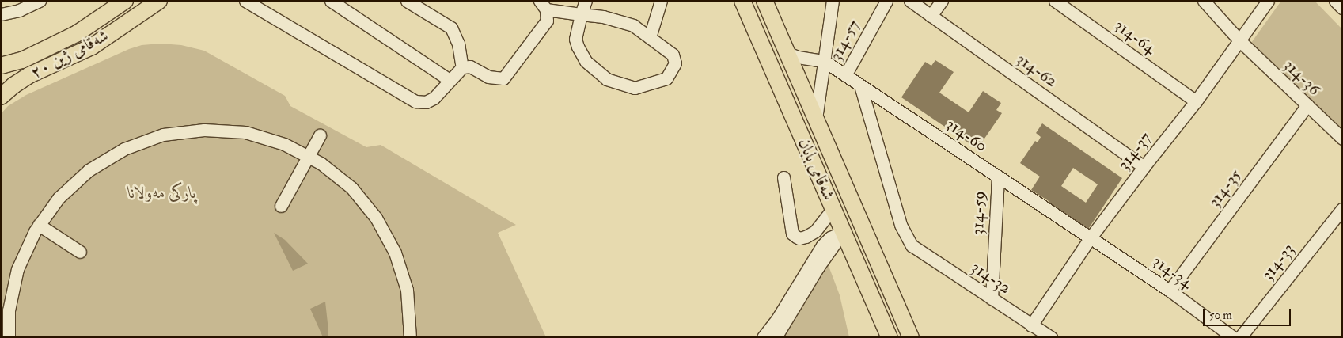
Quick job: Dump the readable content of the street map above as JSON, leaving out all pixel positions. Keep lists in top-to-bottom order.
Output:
{
  "streets": {
    "main road": ["شەقامی ژین ٢٠", "شەقامی بابان"],
    "street": [
      "314-64",
      "314-57",
      "314-62",
      "314-36",
      "314-60",
      "314-37",
      "314-35",
      "314-59",
      "314-33",
      "314-34",
      "314-32"
    ]
  },
  "crossings": [
    ["314-64", "314-37"],
    ["314-57", "314-60"],
    ["314-62", "314-37"],
    ["314-36", "314-37"],
    ["314-36", "314-35"],
    ["314-60", "314-37"],
    ["314-60", "314-59"],
    ["314-60", "314-34"],
    ["314-60", "314-32"],
    ["314-37", "314-34"],
    ["314-37", "314-32"],
    ["314-35", "314-34"],
    ["314-59", "314-32"]
  ],
  "parks": ["پارکی مەولانا"],
  "scale_bar": "50 m"
}
